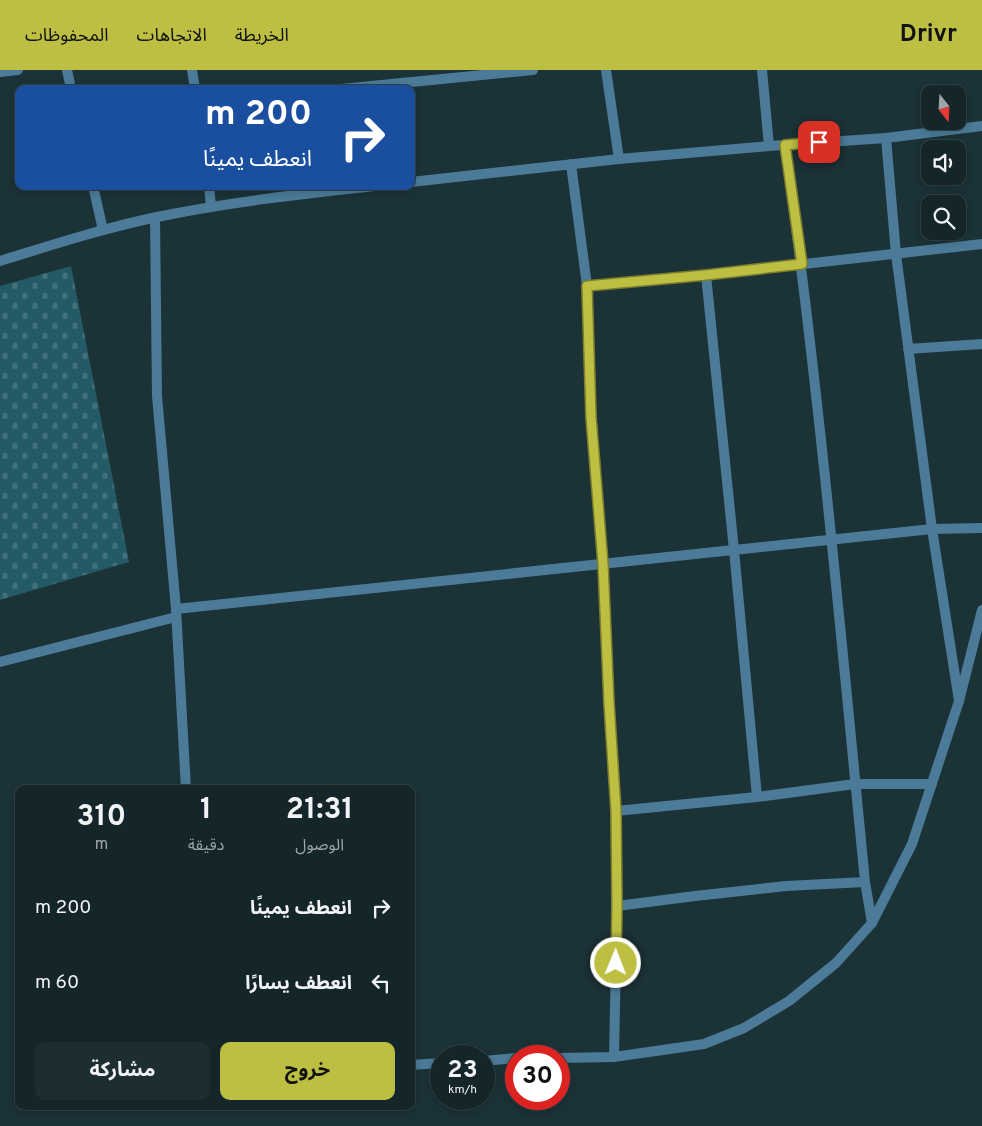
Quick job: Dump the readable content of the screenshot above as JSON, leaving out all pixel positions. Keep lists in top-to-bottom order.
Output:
{
  "north": "bottom",
  "page": {
    "header": "Drivr",
    "nav": ["الخريطة", "الاتجاهات", "المحفوظات"],
    "turn": ["200 m", "انعطف يمينًا"],
    "eta": [
      "21:31",
      "الوصول",
      "1",
      "دقيقة",
      "310",
      "m"
    ],
    "list": [
      {
        "name": "انعطف يمينًا",
        "value": "200 m"
      },
      {
        "name": "انعطف يسارًا",
        "value": "60 m"
      }
    ],
    "buttons": ["خروج", "مشاركة"],
    "speed": "23 km/h",
    "limit": "30"
  }
}
